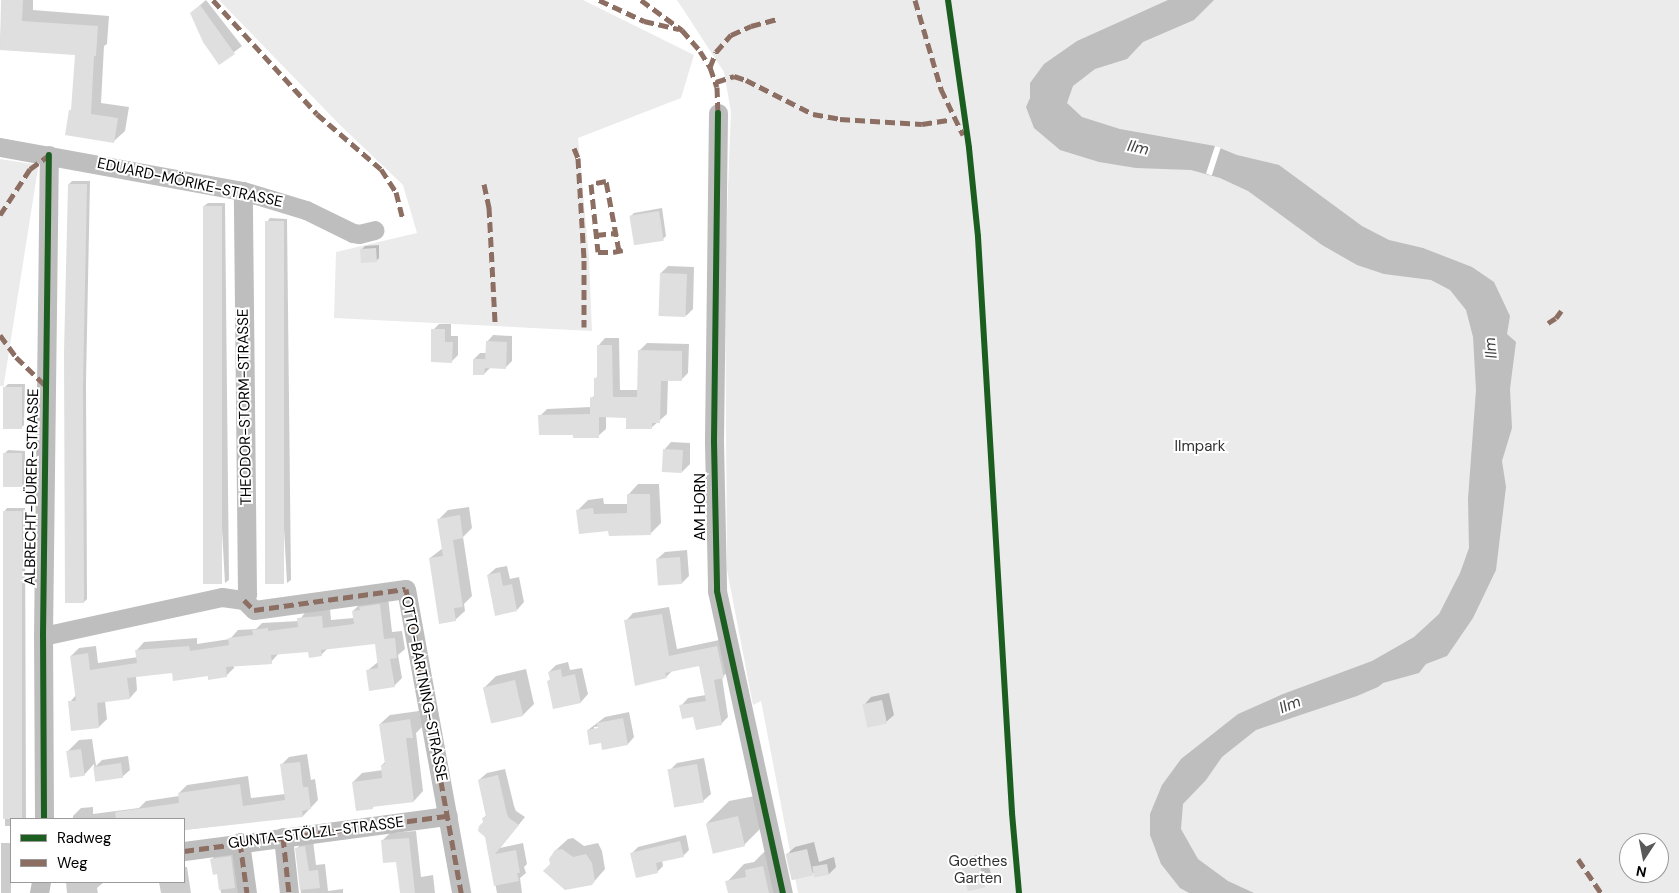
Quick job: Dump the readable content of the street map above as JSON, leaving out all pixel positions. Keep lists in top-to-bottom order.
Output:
{
  "streets": {
    "street": [
      "EDUARD-MÖRIKE-STRASSE",
      "THEODOR-STORM-STRASSE",
      "ALBRECHT-DÜRER-STRASSE",
      "AM HORN",
      "OTTO-BARTNING-STRASSE",
      "GUNTA-STÖLZL-STRASSE"
    ]
  },
  "crossings": [
    ["EDUARD-MÖRIKE-STRASSE", "THEODOR-STORM-STRASSE"],
    ["EDUARD-MÖRIKE-STRASSE", "ALBRECHT-DÜRER-STRASSE"],
    ["THEODOR-STORM-STRASSE", "OTTO-BARTNING-STRASSE"],
    ["OTTO-BARTNING-STRASSE", "GUNTA-STÖLZL-STRASSE"]
  ],
  "water": ["Ilm"],
  "parks": ["Ilmpark", "Goethes Garten"],
  "legend": ["Radweg", "Weg"],
  "north": "bottom"
}
